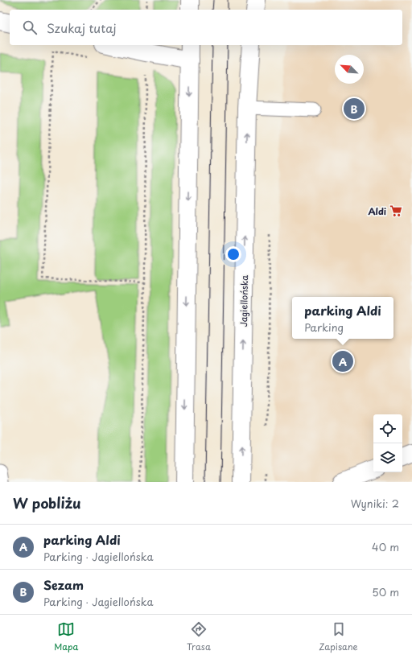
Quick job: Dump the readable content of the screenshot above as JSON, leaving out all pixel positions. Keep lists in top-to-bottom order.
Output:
{
  "streets": {
    "main road": ["Jagiellońska"]
  },
  "places": {
    "supermarket": ["Aldi"]
  },
  "north": "top left",
  "page": {
    "search": "Szukaj tutaj",
    "pins": ["B", "A"],
    "popup": ["parking Aldi", "Parking"],
    "heading": ["W pobliżu", "Wyniki: 2"],
    "list": [
      {
        "mark": "A",
        "name": "parking Aldi",
        "note": "Parking · Jagiellońska",
        "value": "40 m"
      },
      {
        "mark": "B",
        "name": "Sezam",
        "note": "Parking · Jagiellońska",
        "value": "50 m"
      }
    ],
    "nav": ["Mapa", "Trasa", "Zapisane"]
  }
}
